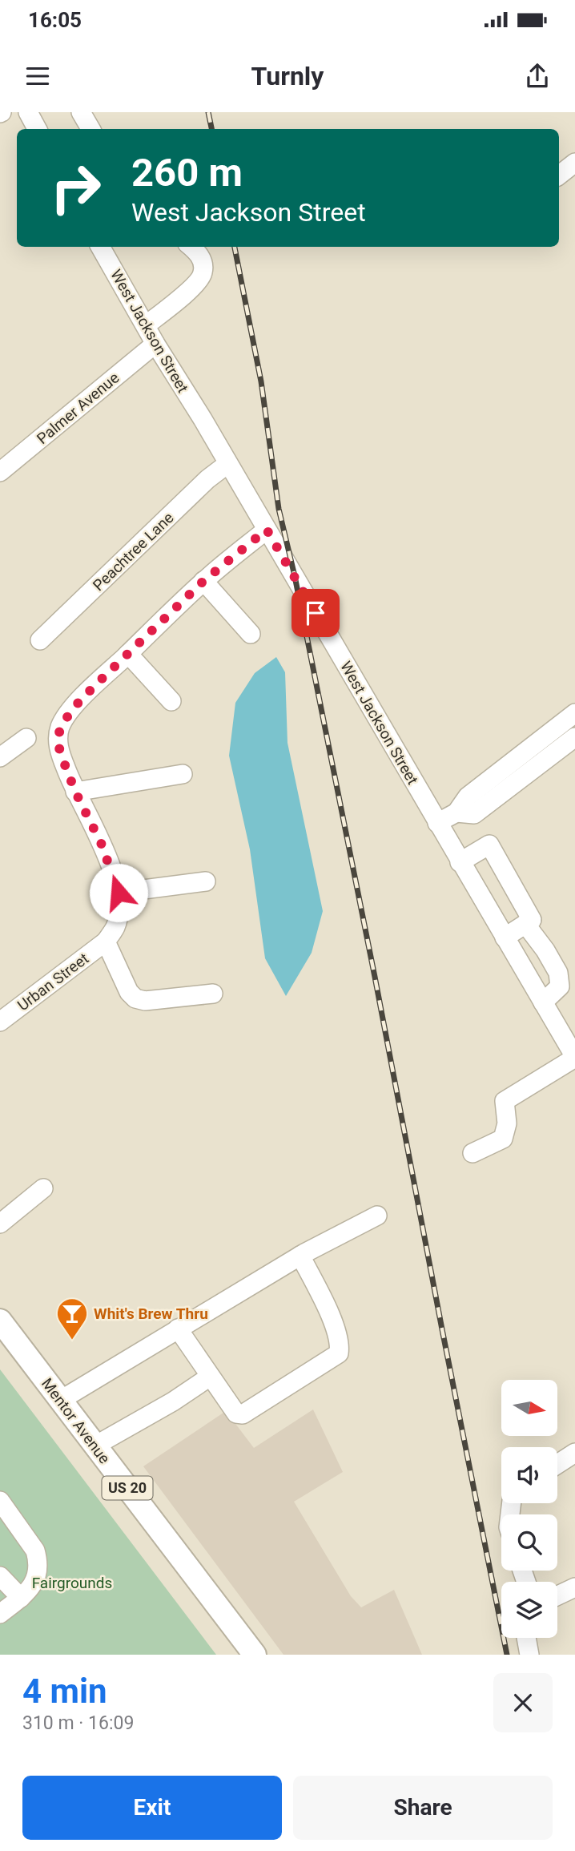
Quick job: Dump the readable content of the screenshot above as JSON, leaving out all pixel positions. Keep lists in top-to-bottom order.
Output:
{
  "streets": {
    "main road": ["Mentor Avenue", "US 20"],
    "street": [
      "West Jackson Street",
      "Palmer Avenue",
      "Peachtree Lane",
      "Urban Street"
    ]
  },
  "crossings": [
    ["West Jackson Street", "Palmer Avenue"],
    ["West Jackson Street", "Peachtree Lane"]
  ],
  "parks": ["Fairgrounds"],
  "places": {
    "bar": ["Whit's Brew Thru"]
  },
  "north": "right",
  "page": {
    "status": "16:05",
    "header": "Turnly",
    "turn": ["260 m", "West Jackson Street"],
    "heading": ["4 min", "310 m · 16:09"],
    "buttons": ["Exit", "Share"]
  }
}
